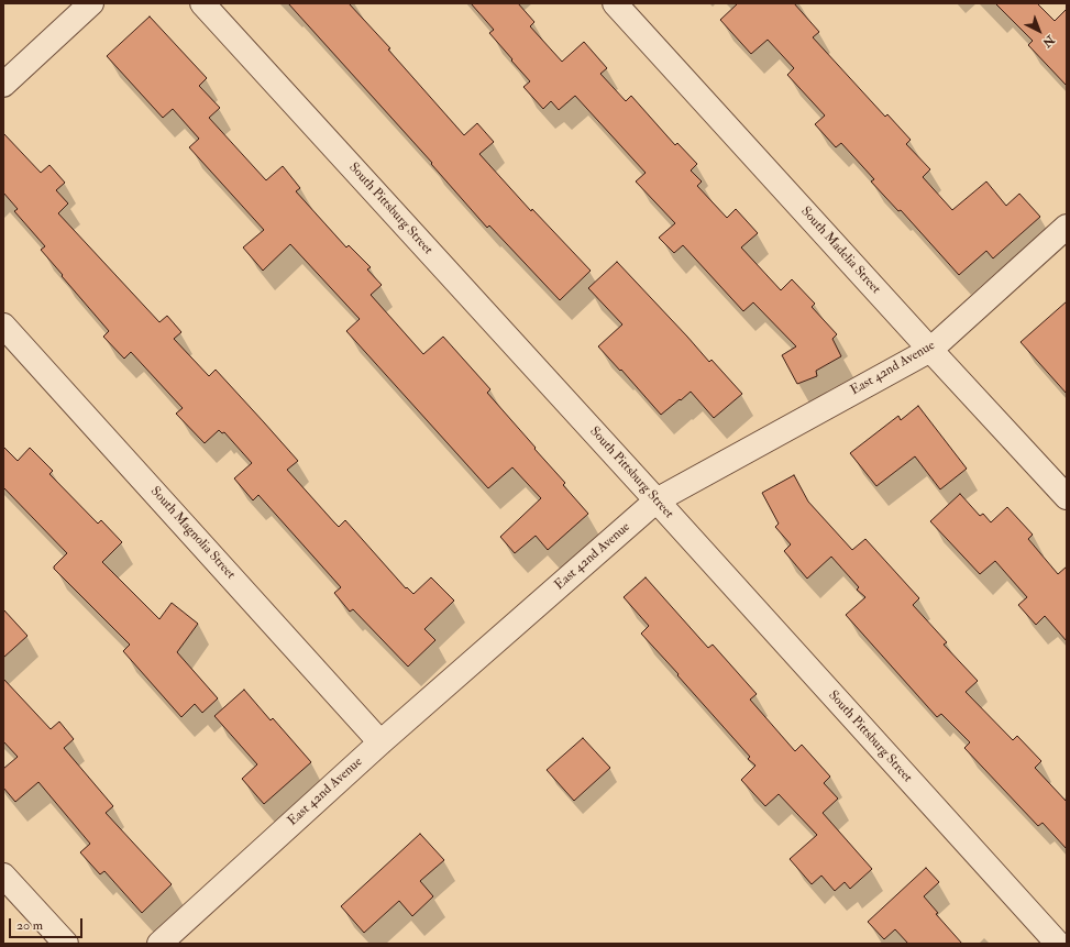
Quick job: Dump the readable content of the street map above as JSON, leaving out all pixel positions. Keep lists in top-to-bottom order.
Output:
{
  "streets": {
    "street": [
      "South Pittsburg Street",
      "South Madelia Street",
      "East 42nd Avenue",
      "South Magnolia Street"
    ]
  },
  "crossings": [
    ["South Pittsburg Street", "East 42nd Avenue"],
    ["South Madelia Street", "East 42nd Avenue"],
    ["East 42nd Avenue", "South Magnolia Street"]
  ],
  "scale_bar": "20 m",
  "north": "bottom right"
}
